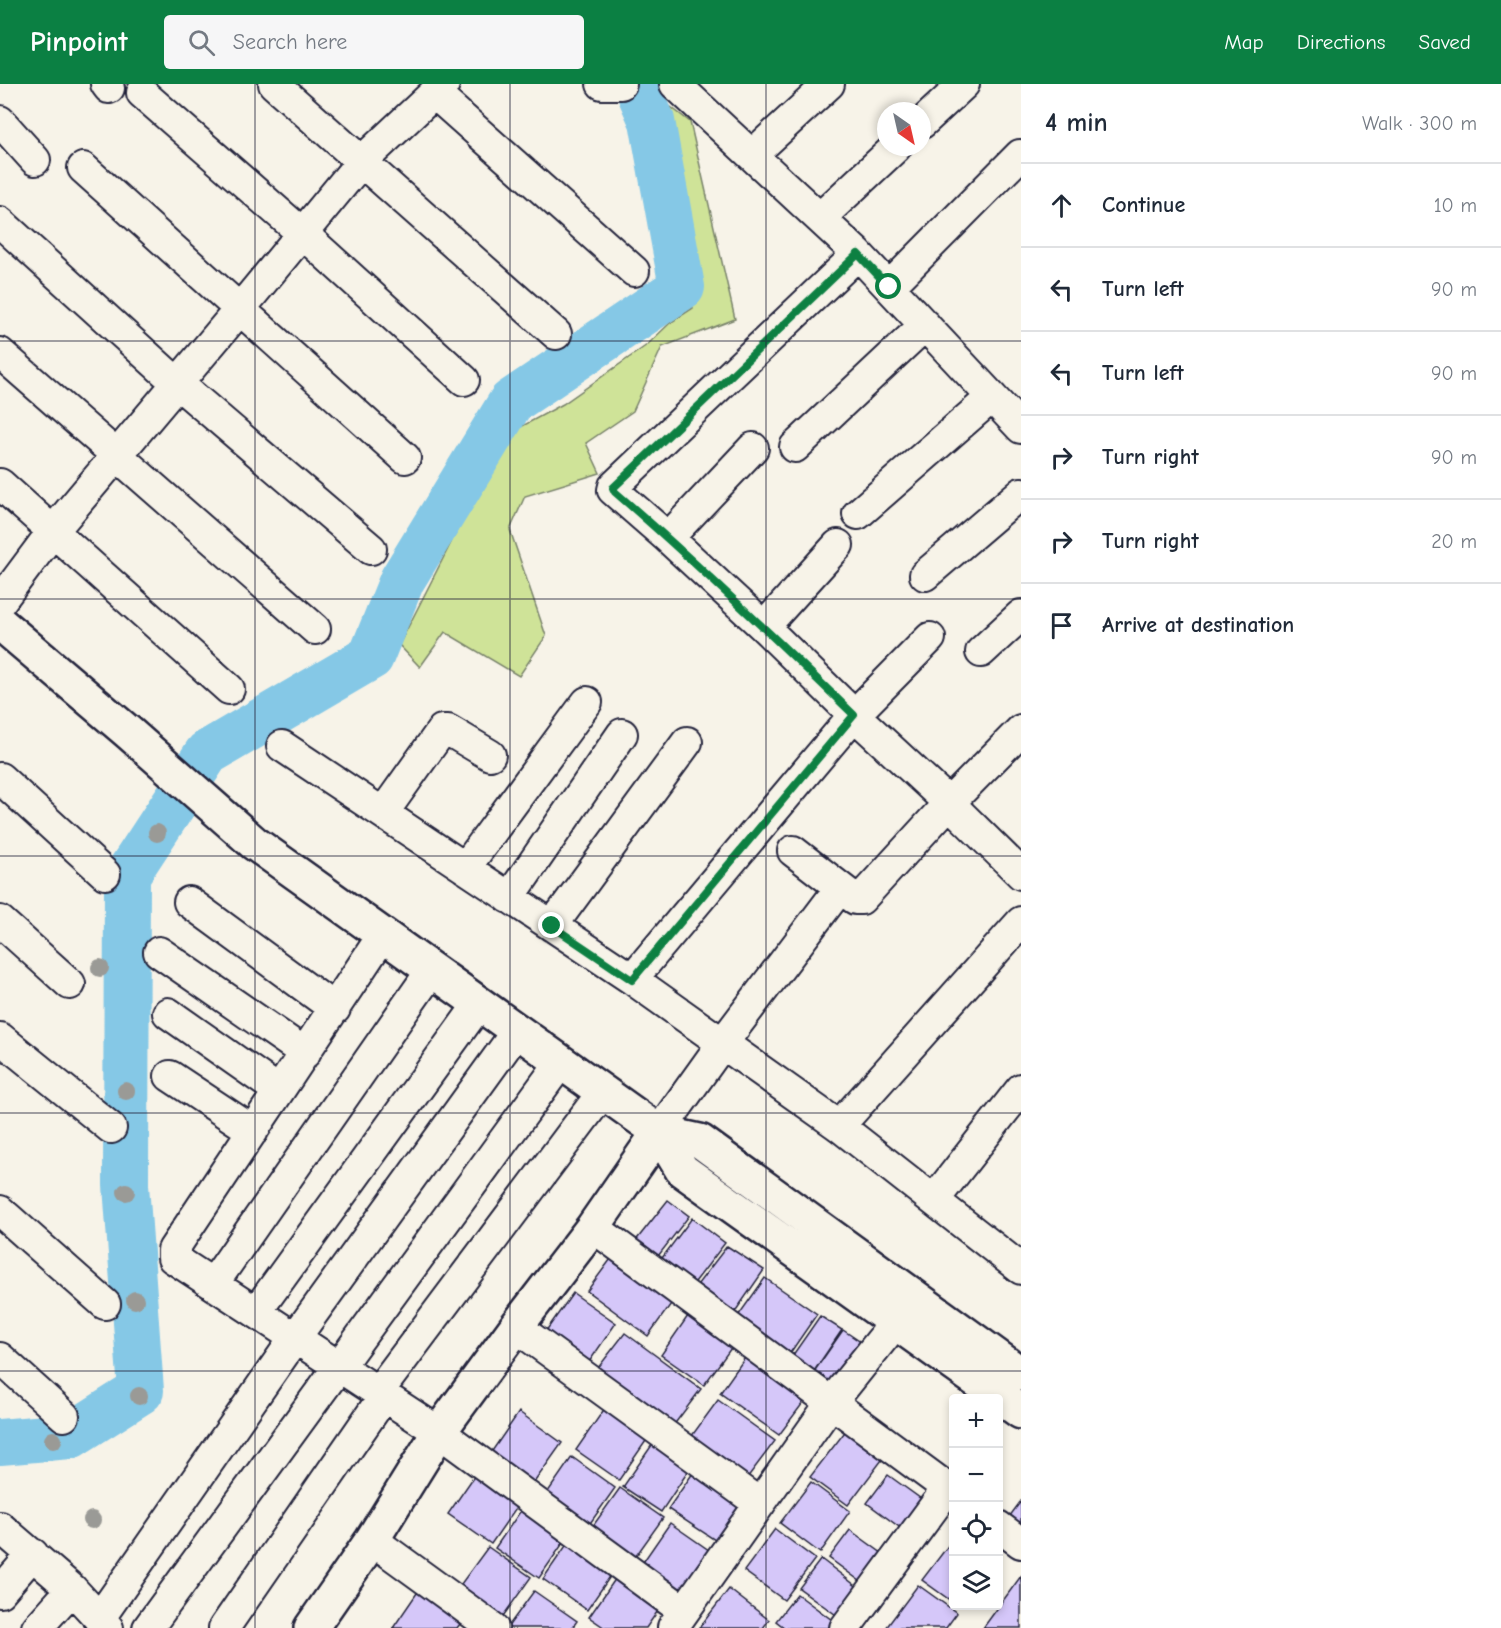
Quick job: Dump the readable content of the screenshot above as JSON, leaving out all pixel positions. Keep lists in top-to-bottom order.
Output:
{
  "north": "bottom right",
  "page": {
    "header": "Pinpoint",
    "search": "Search here",
    "nav": ["Map", "Directions", "Saved"],
    "heading": ["4 min", "Walk · 300 m"],
    "list": [
      ["Continue", "10 m"],
      ["Turn left", "90 m"],
      ["Turn left", "90 m"],
      ["Turn right", "90 m"],
      ["Turn right", "20 m"],
      "Arrive at destination"
    ],
    "map_buttons": ["+", "−"]
  }
}
